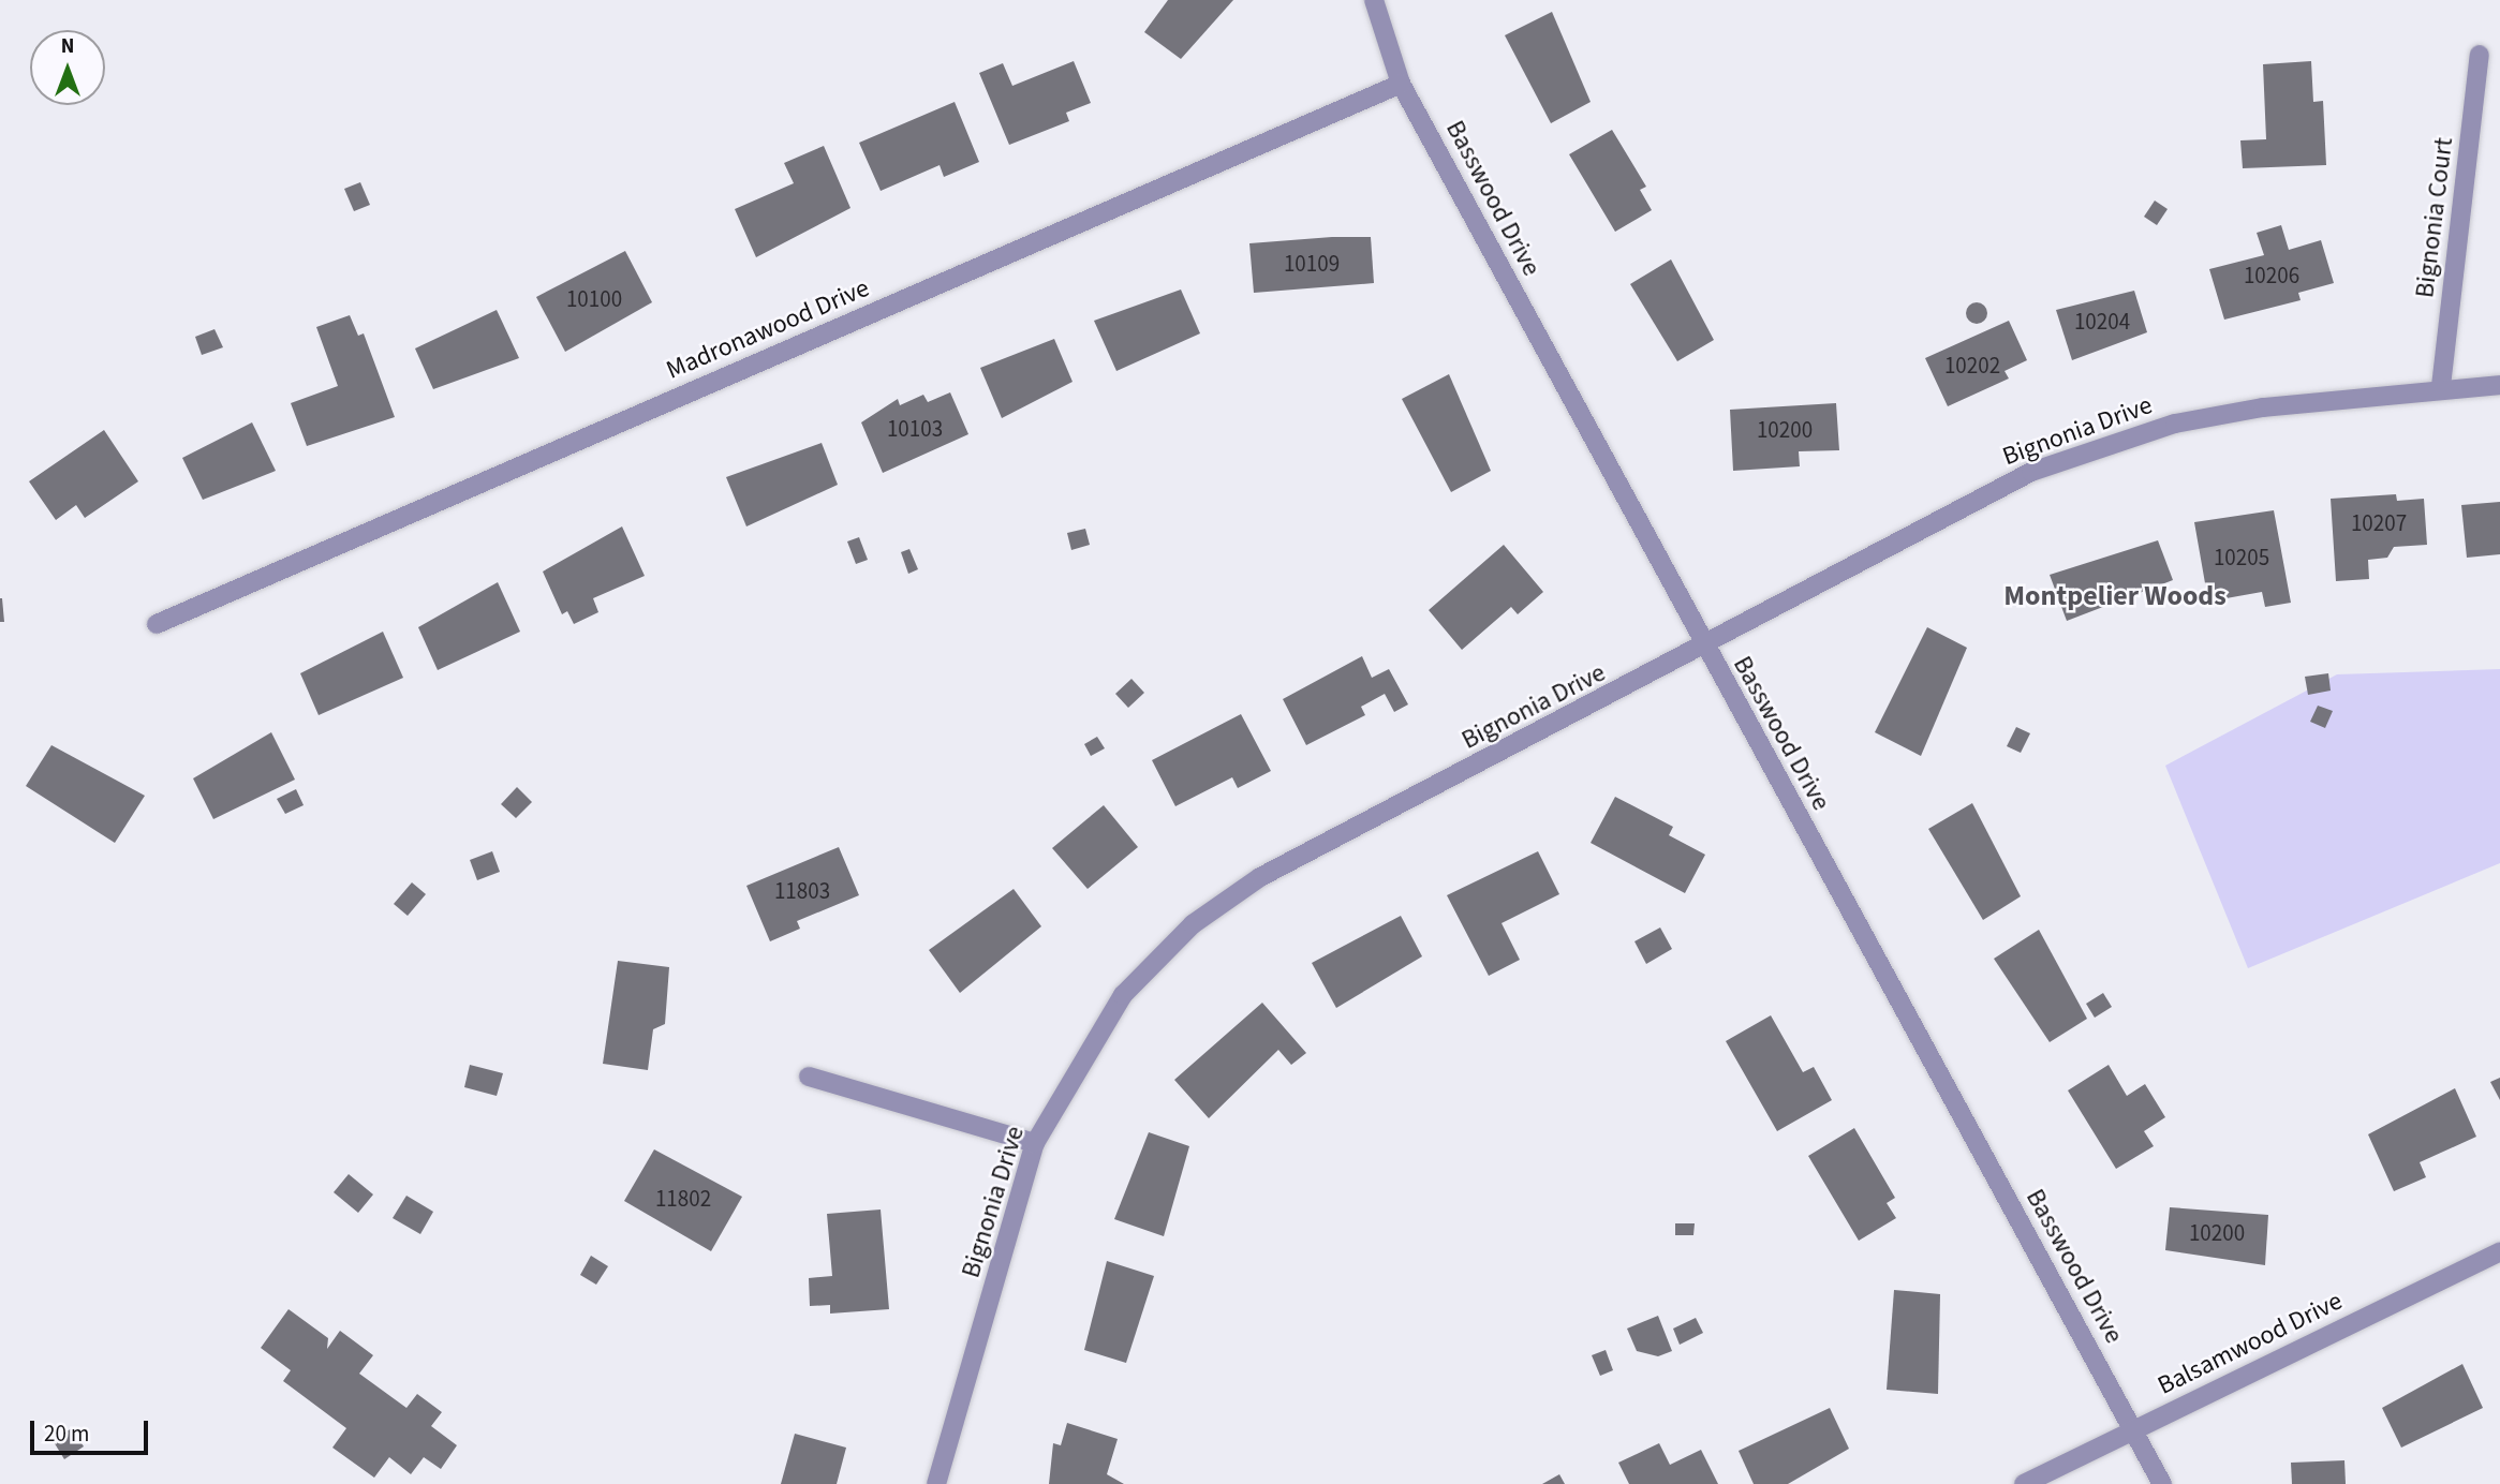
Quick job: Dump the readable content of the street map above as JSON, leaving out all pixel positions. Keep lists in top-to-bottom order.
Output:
{
  "streets": {
    "street": [
      "Basswood Drive",
      "Bignonia Court",
      "Madronawood Drive",
      "Bignonia Drive",
      "Balsamwood Drive"
    ]
  },
  "crossings": [
    ["Basswood Drive", "Madronawood Drive"],
    ["Basswood Drive", "Bignonia Drive"],
    ["Basswood Drive", "Balsamwood Drive"],
    ["Bignonia Court", "Bignonia Drive"]
  ],
  "districts": ["Montpelier Woods"],
  "house_numbers": [
    "10109",
    "10206",
    "10100",
    "10204",
    "10202",
    "10103",
    "10200",
    "10207",
    "10205",
    "11803",
    "11802",
    "10200"
  ],
  "scale_bar": "20 m",
  "north": "top"
}
